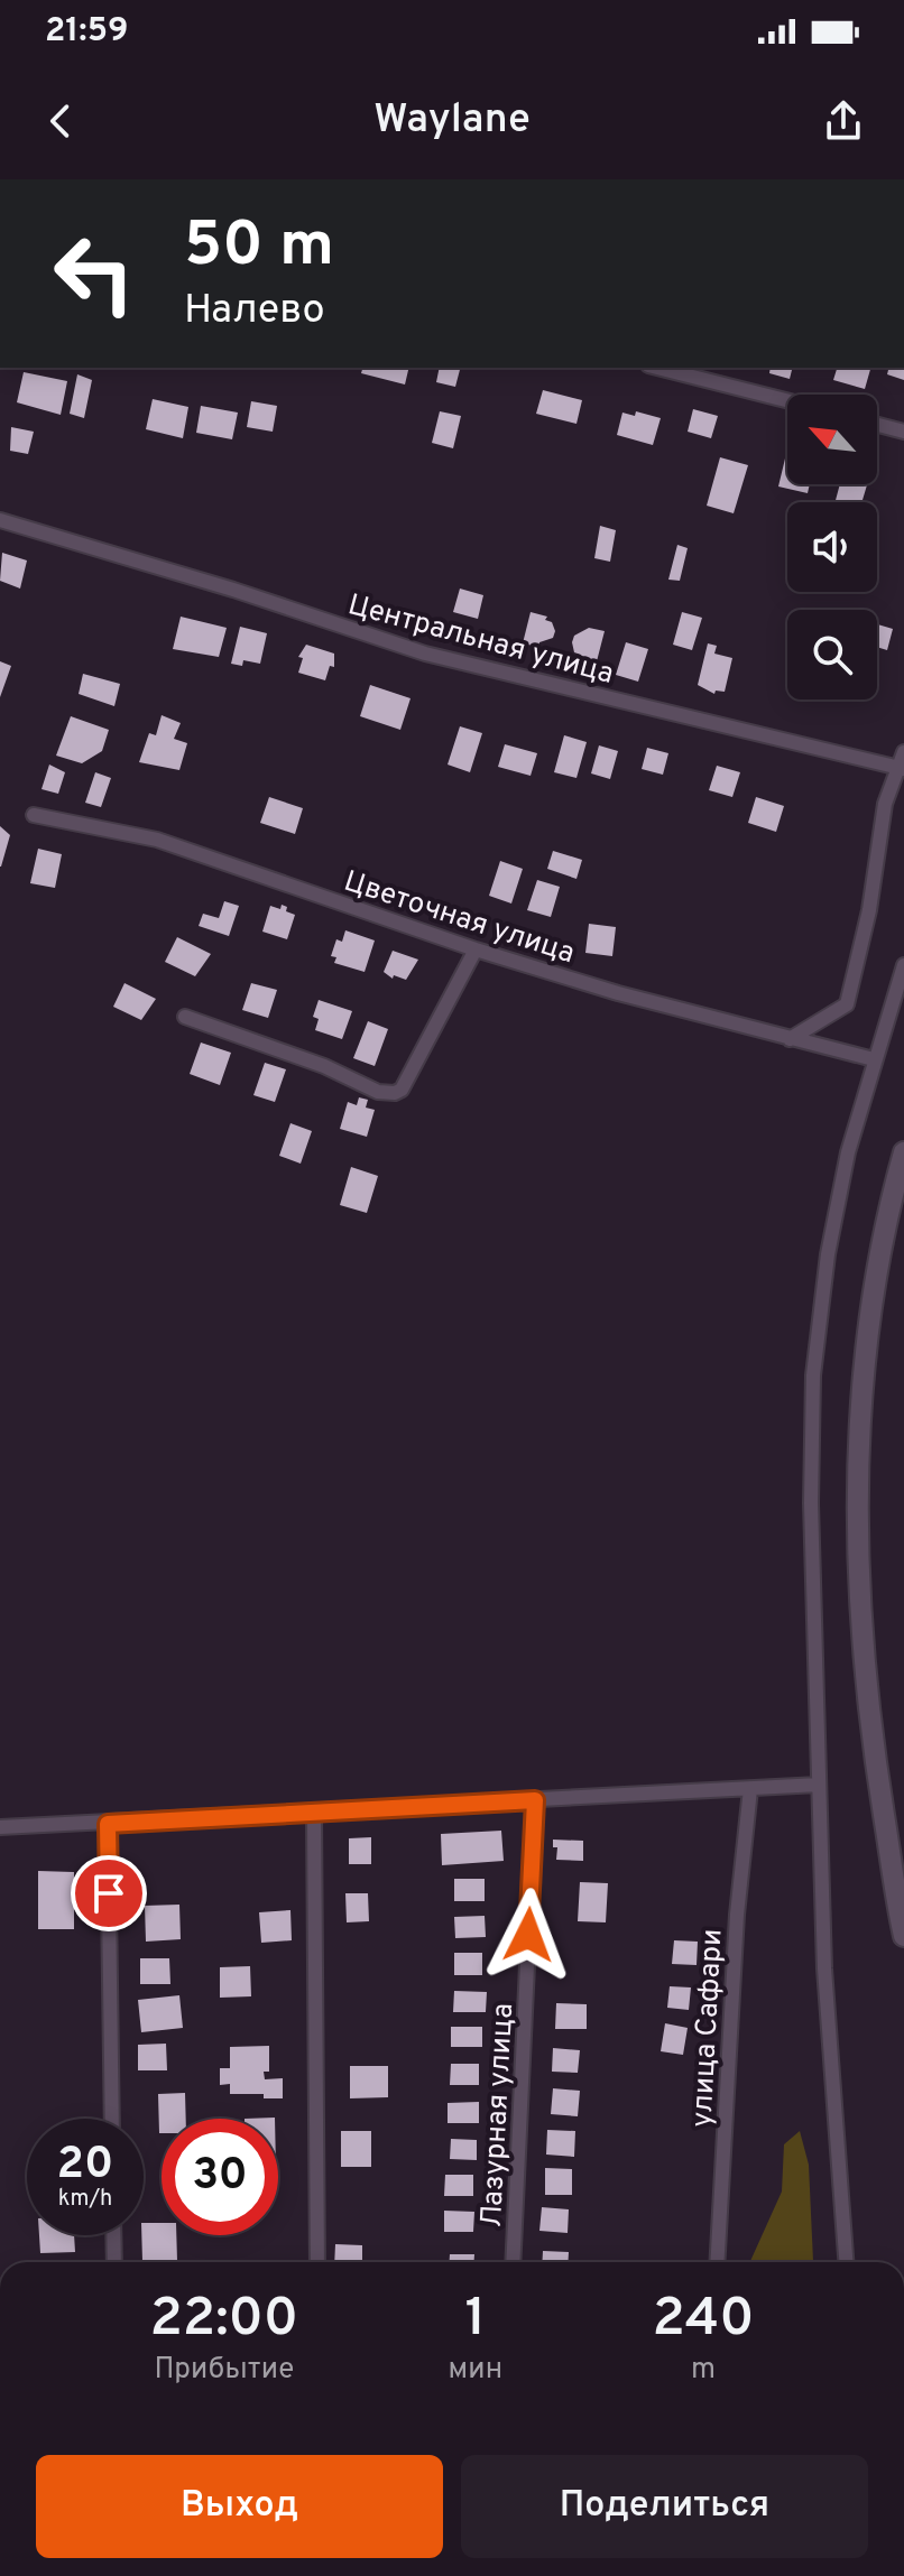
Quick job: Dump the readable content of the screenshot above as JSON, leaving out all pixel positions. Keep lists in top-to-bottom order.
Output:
{
  "streets": {
    "street": [
      "Центральная улица",
      "Цветочная улица",
      "улица Сафари",
      "Лазурная улица"
    ]
  },
  "north": "top left",
  "page": {
    "status": "21:59",
    "header": "Waylane",
    "turn": ["50 m", "Налево"],
    "speed": "20 km/h",
    "limit": "30",
    "eta": [
      "22:00",
      "Прибытие",
      "1",
      "мин",
      "240",
      "m"
    ],
    "buttons": ["Выход", "Поделиться"]
  }
}
